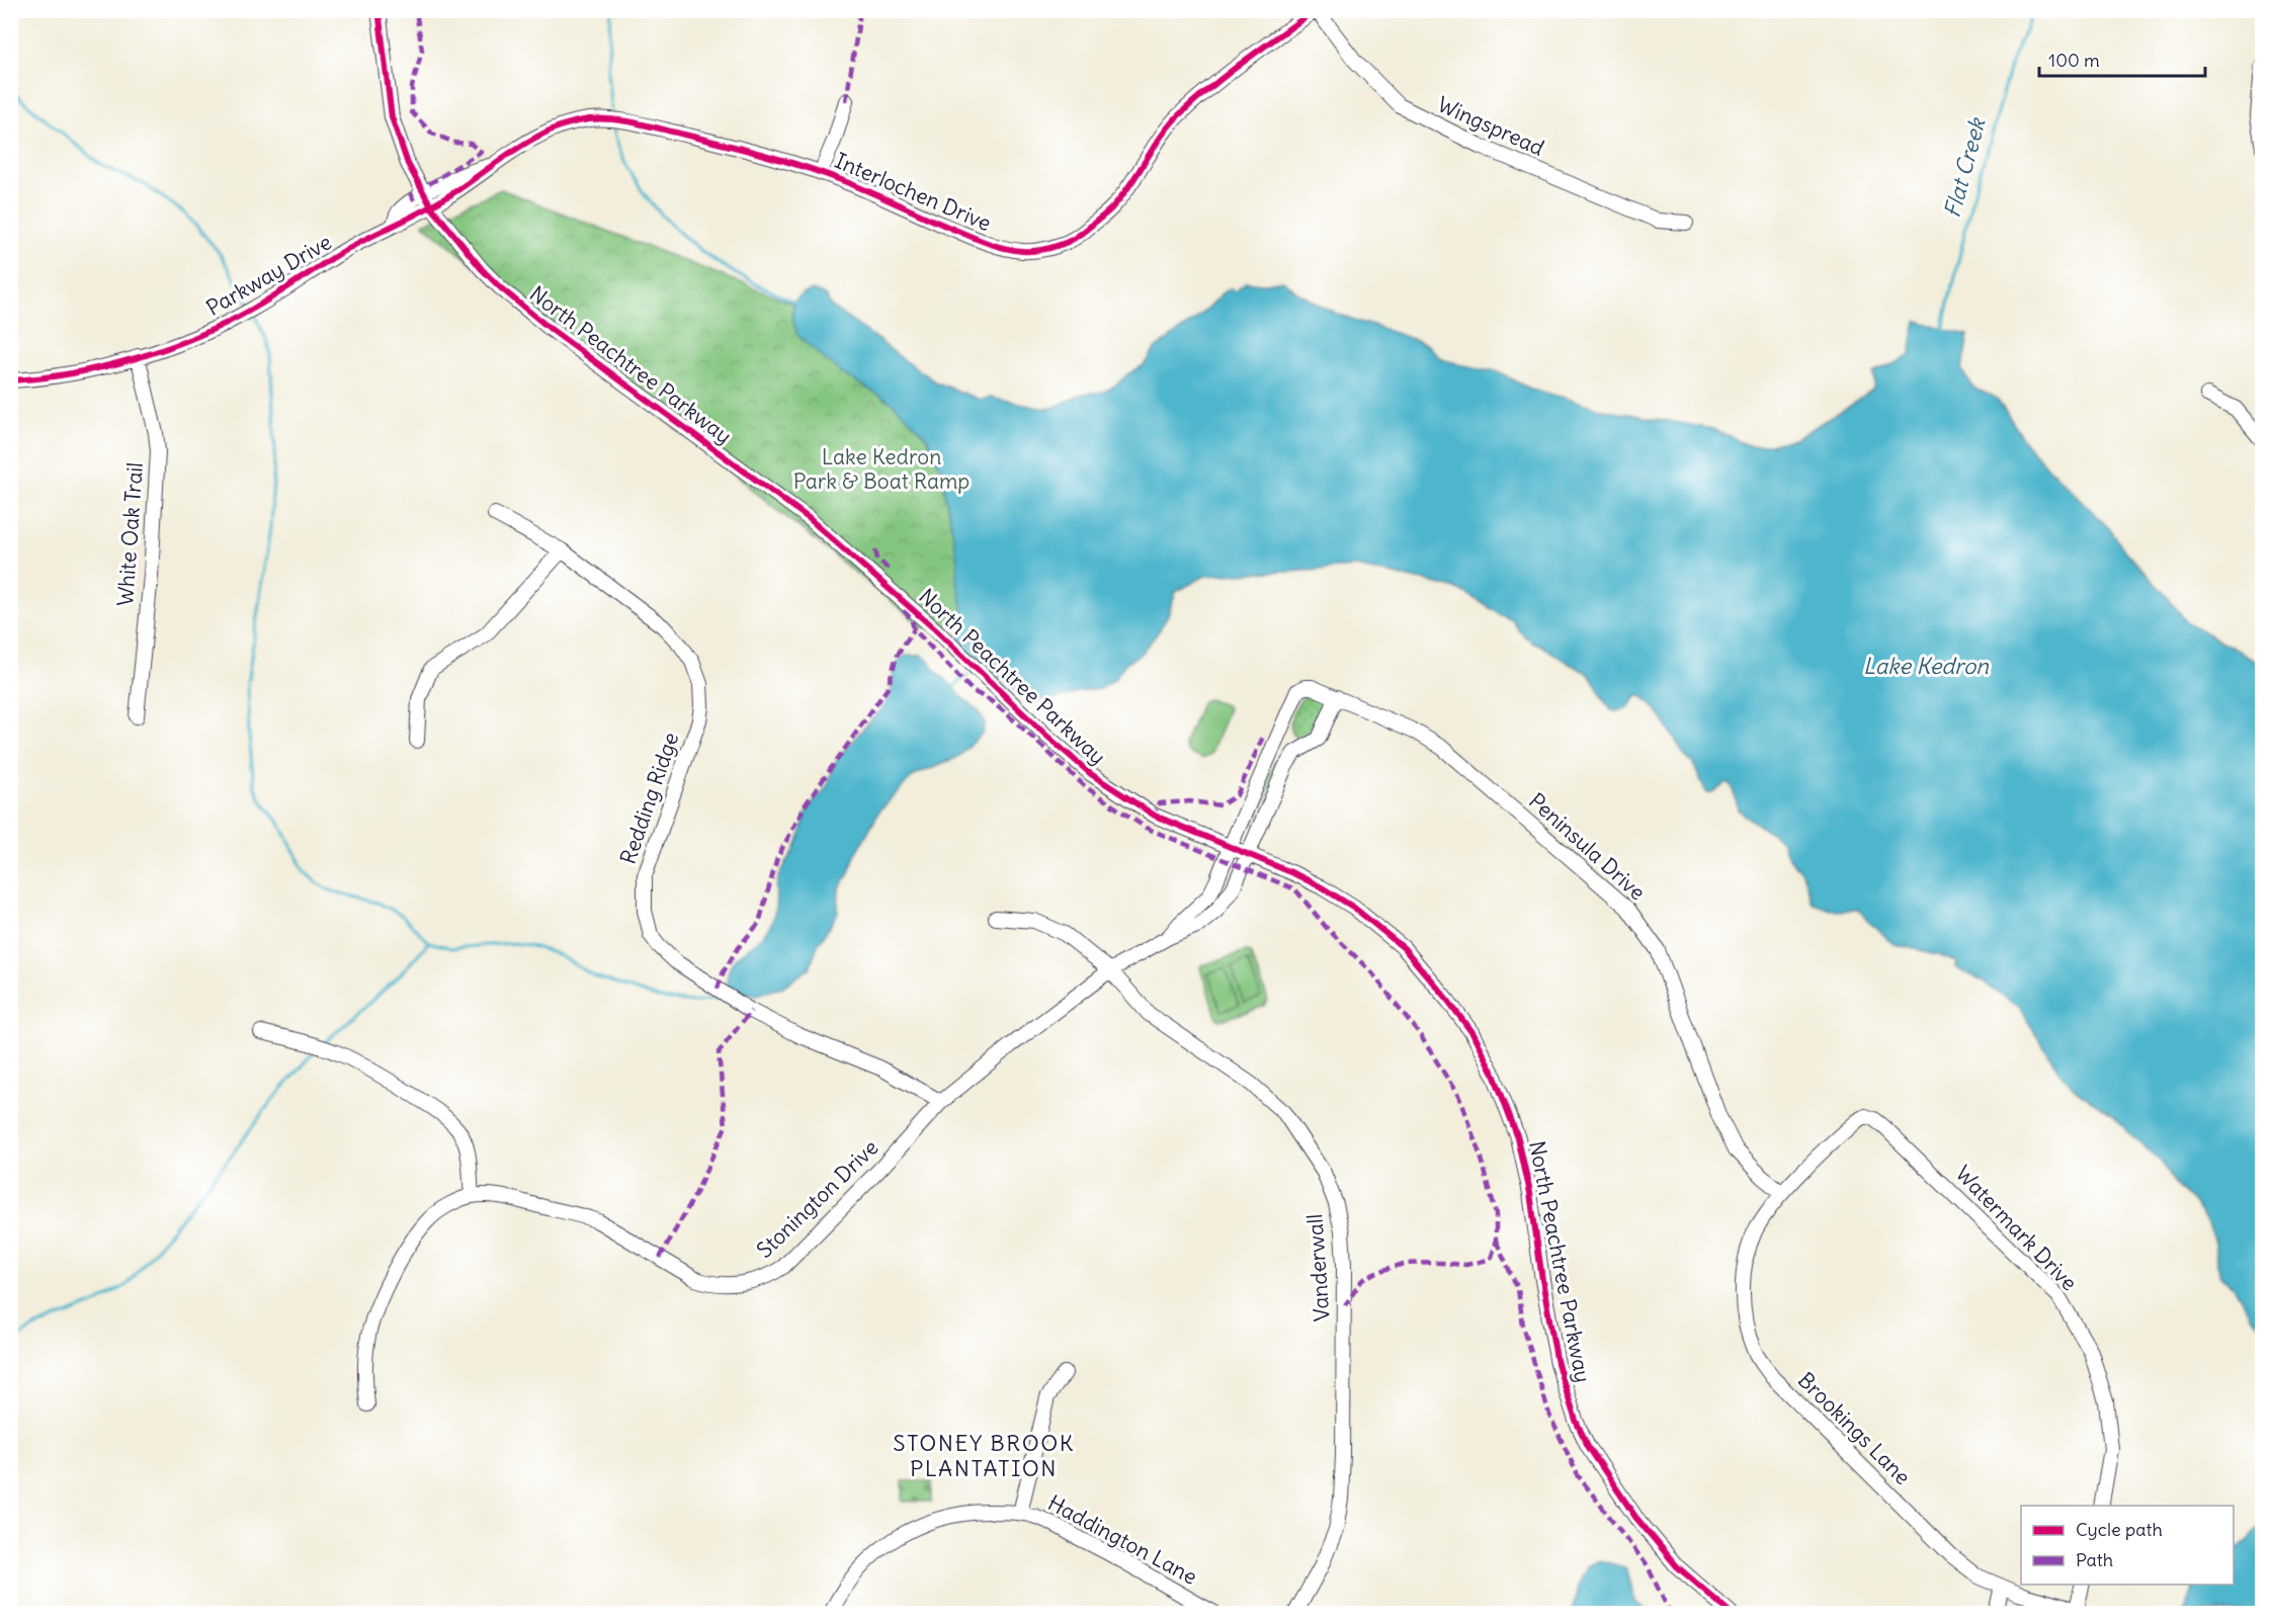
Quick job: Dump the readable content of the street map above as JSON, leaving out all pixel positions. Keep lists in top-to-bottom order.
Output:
{
  "streets": {
    "street": [
      "Wingspread",
      "Interlochen Drive",
      "Parkway Drive",
      "North Peachtree Parkway",
      "White Oak Trail",
      "Redding Ridge",
      "Peninsula Drive",
      "Stonington Drive",
      "Watermark Drive",
      "Vanderwall",
      "Brookings Lane",
      "Haddington Lane"
    ]
  },
  "crossings": [
    ["Wingspread", "Interlochen Drive"],
    ["Interlochen Drive", "Parkway Drive"],
    ["Interlochen Drive", "North Peachtree Parkway"],
    ["Parkway Drive", "North Peachtree Parkway"],
    ["Parkway Drive", "White Oak Trail"],
    ["North Peachtree Parkway", "Peninsula Drive"],
    ["North Peachtree Parkway", "Stonington Drive"],
    ["Redding Ridge", "Stonington Drive"],
    ["Peninsula Drive", "Stonington Drive"],
    ["Peninsula Drive", "Watermark Drive"],
    ["Peninsula Drive", "Brookings Lane"],
    ["Stonington Drive", "Vanderwall"],
    ["Watermark Drive", "Brookings Lane"]
  ],
  "districts": ["STONEY BROOK PLANTATION"],
  "water": ["Flat Creek", "Lake Kedron"],
  "parks": ["Lake Kedron Park & Boat Ramp"],
  "legend": ["Cycle path", "Path"],
  "scale_bar": "100 m"
}
